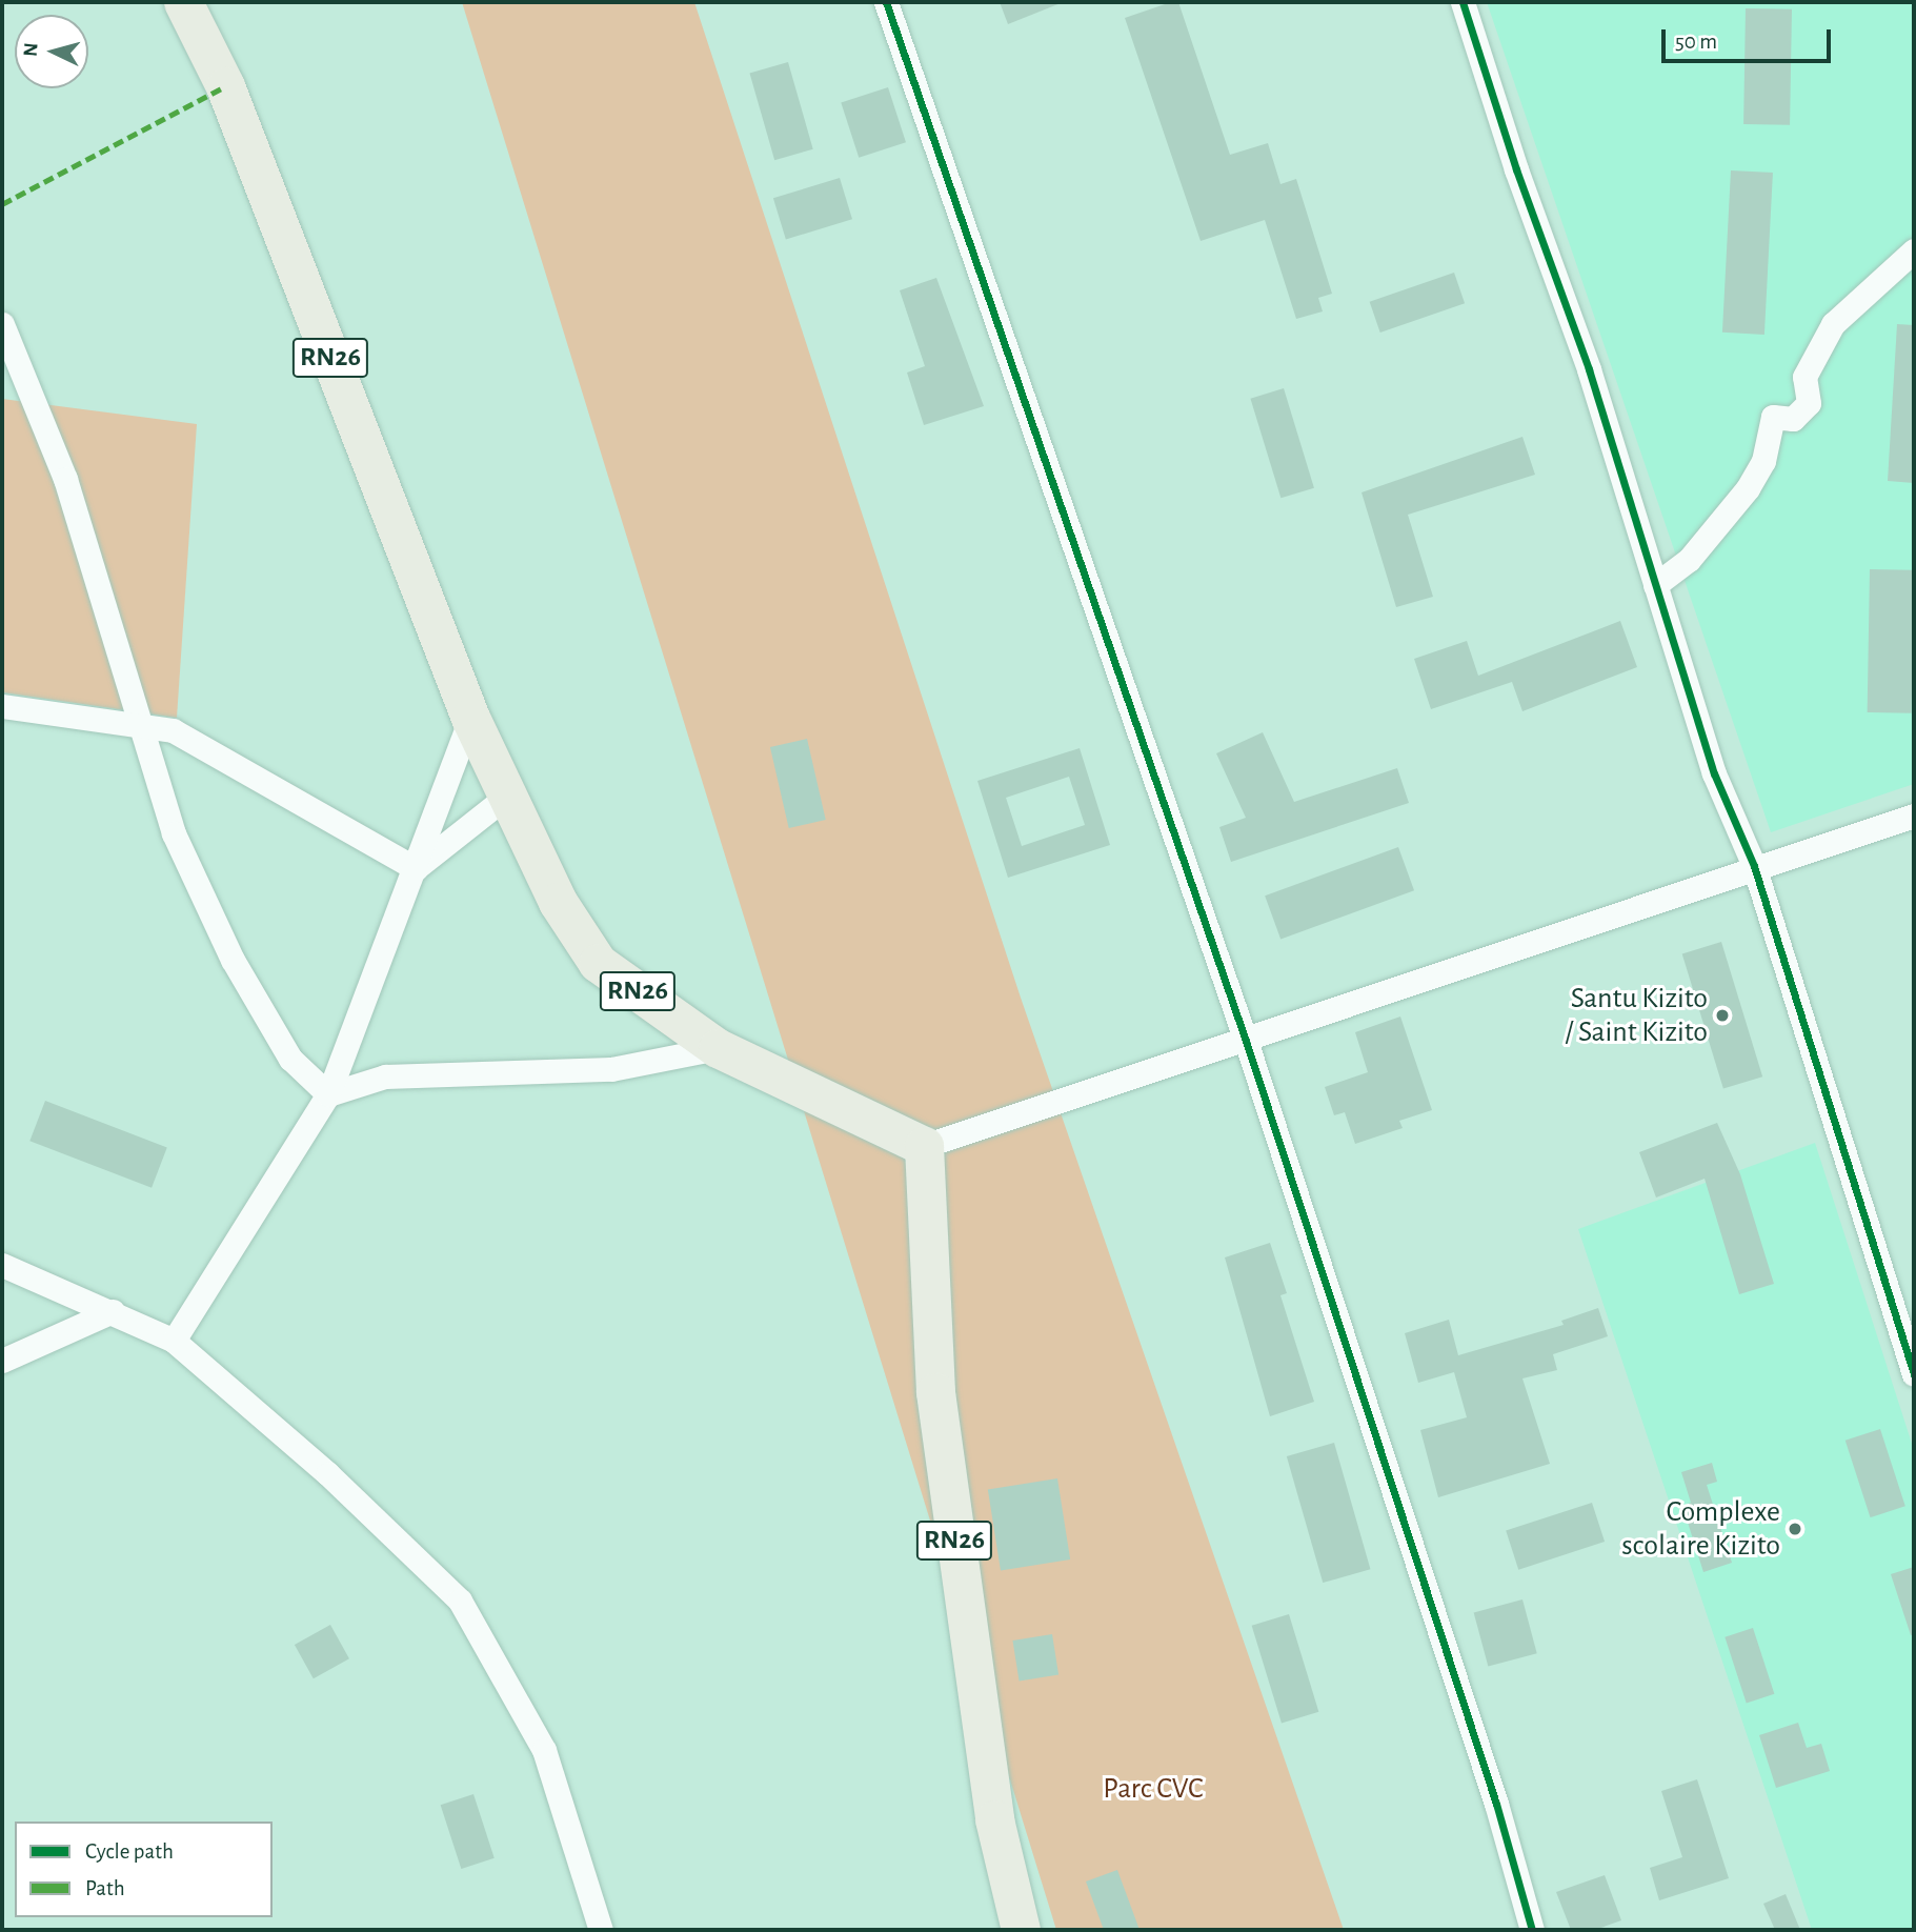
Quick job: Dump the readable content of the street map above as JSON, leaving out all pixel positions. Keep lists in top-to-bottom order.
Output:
{
  "streets": {
    "main road": ["RN26"]
  },
  "parks": ["Parc CVC"],
  "places": ["Santu Kizito / Saint Kizito", "Complexe scolaire Kizito"],
  "legend": ["Cycle path", "Path"],
  "scale_bar": "50 m",
  "north": "left"
}
